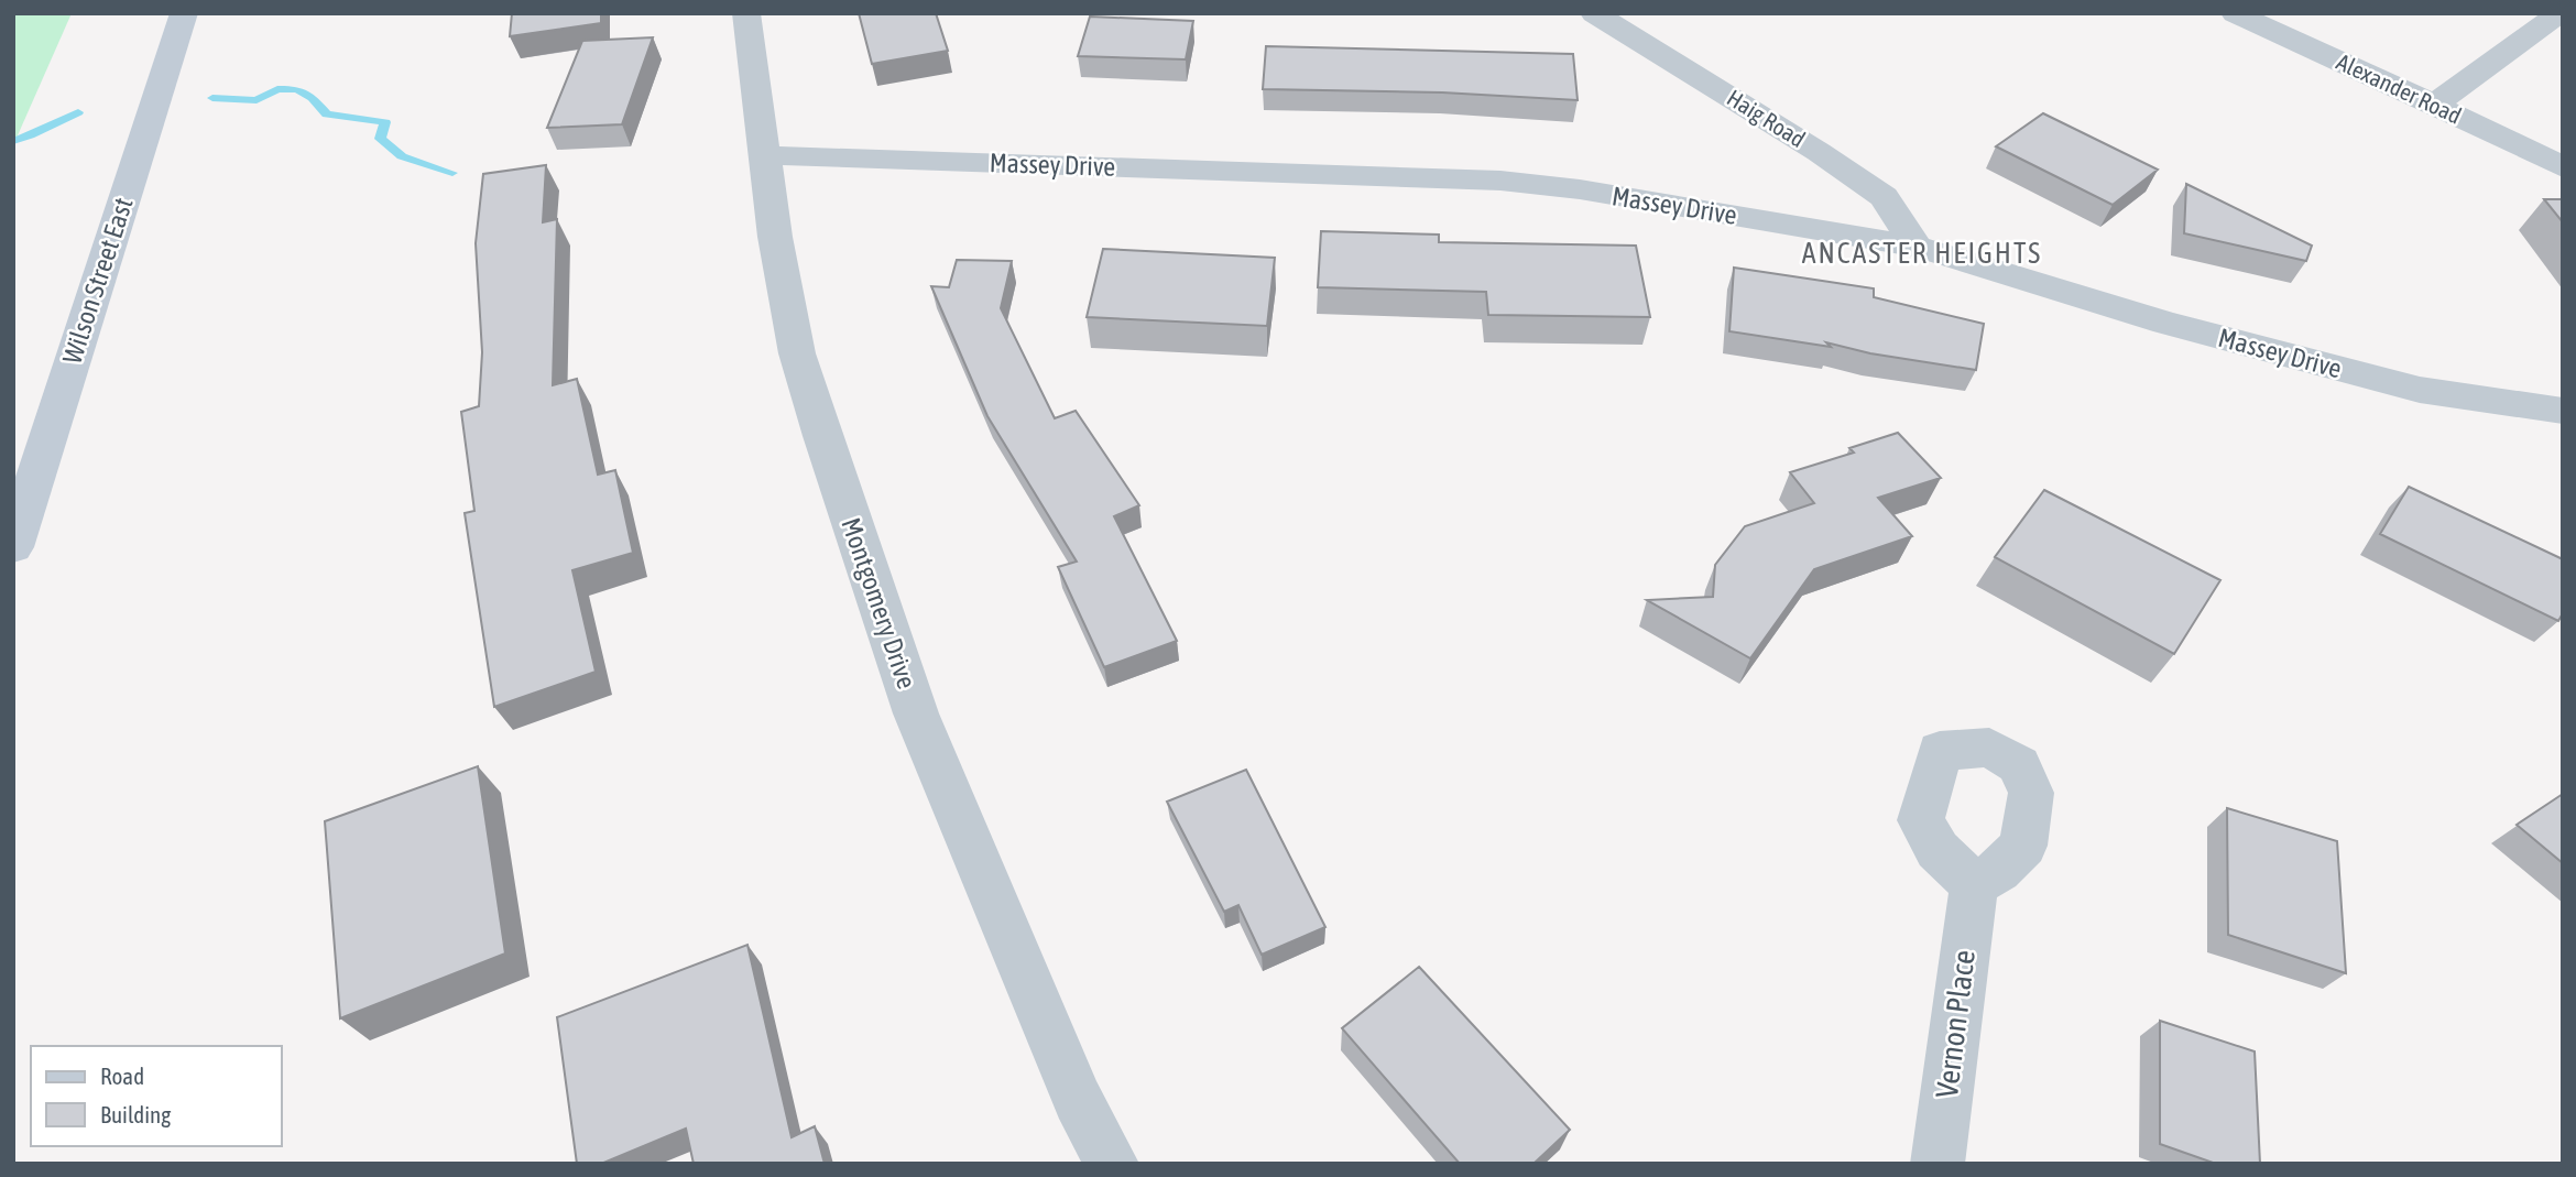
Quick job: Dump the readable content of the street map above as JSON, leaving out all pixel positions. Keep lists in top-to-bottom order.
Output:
{
  "streets": {
    "main road": ["Wilson Street East"],
    "street": [
      "Alexander Road",
      "Haig Road",
      "Massey Drive",
      "Montgomery Drive",
      "Vernon Place"
    ]
  },
  "crossings": [
    ["Haig Road", "Massey Drive"],
    ["Massey Drive", "Montgomery Drive"]
  ],
  "districts": ["ANCASTER HEIGHTS"],
  "legend": ["Road", "Building"]
}
